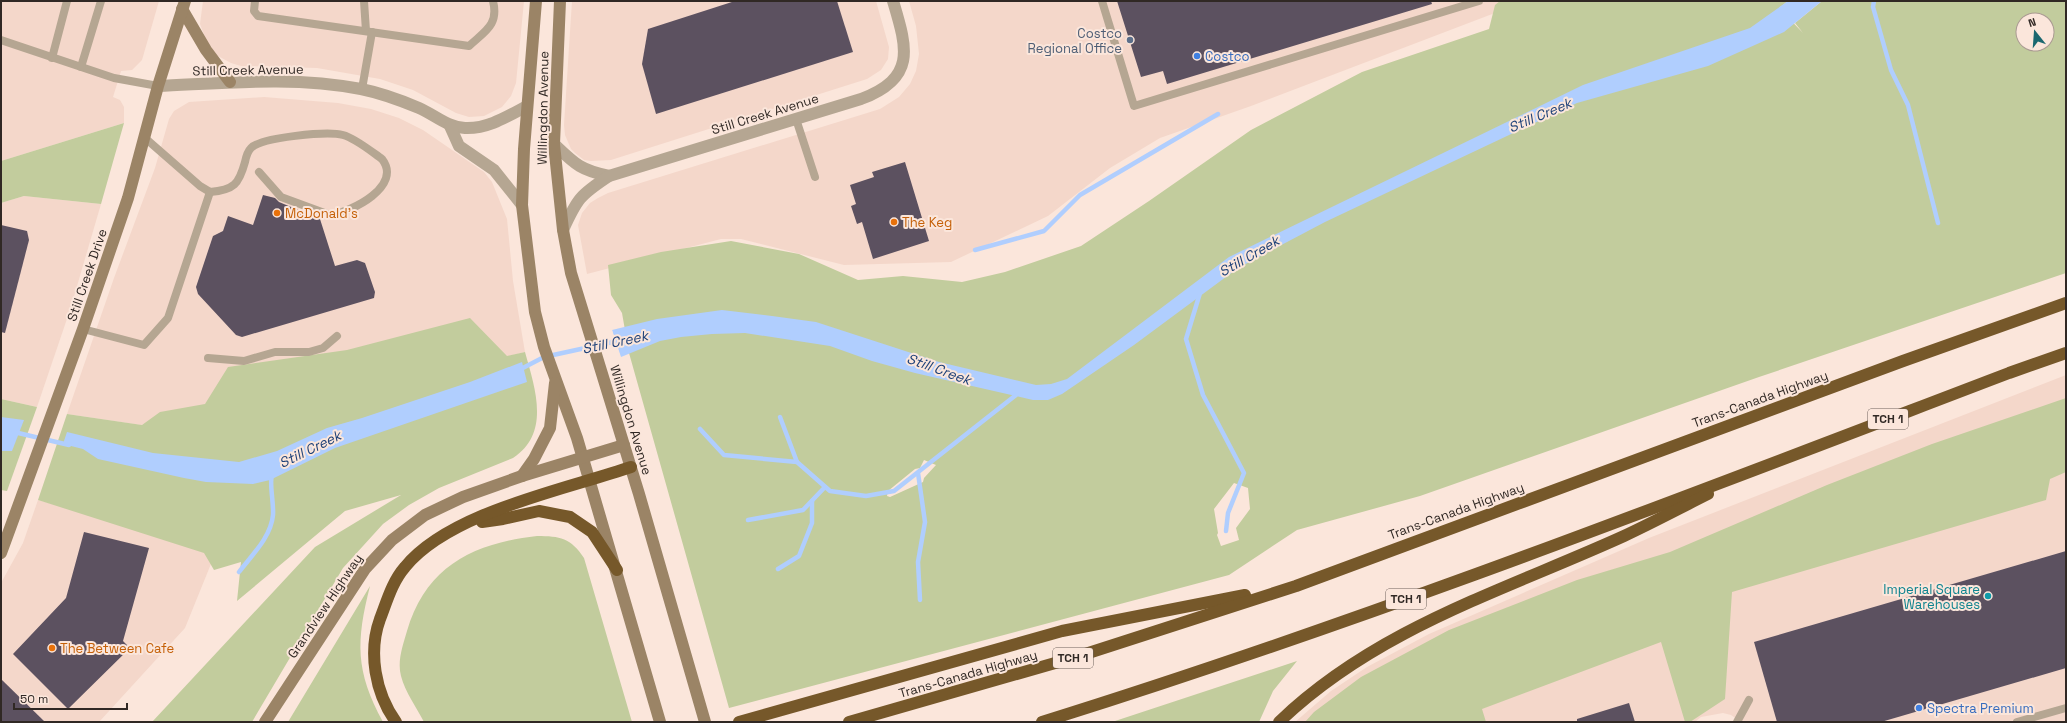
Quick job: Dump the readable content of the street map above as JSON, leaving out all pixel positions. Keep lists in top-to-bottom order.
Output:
{
  "streets": {
    "highway": ["Trans-Canada Highway", "TCH 1"],
    "main road": ["Willingdon Avenue", "Still Creek Drive", "Grandview Highway"],
    "street": ["Still Creek Avenue"]
  },
  "crossings": [
    ["Still Creek Avenue", "Willingdon Avenue"],
    ["Still Creek Avenue", "Still Creek Drive"],
    ["Willingdon Avenue", "Grandview Highway"]
  ],
  "water": ["Still Creek"],
  "places": [
    "Costco Regional Office",
    "Costco",
    "McDonald's",
    "The Keg",
    "Imperial Square Warehouses",
    "The Between Cafe",
    "Spectra Premium"
  ],
  "scale_bar": "50 m",
  "north": "top"
}
